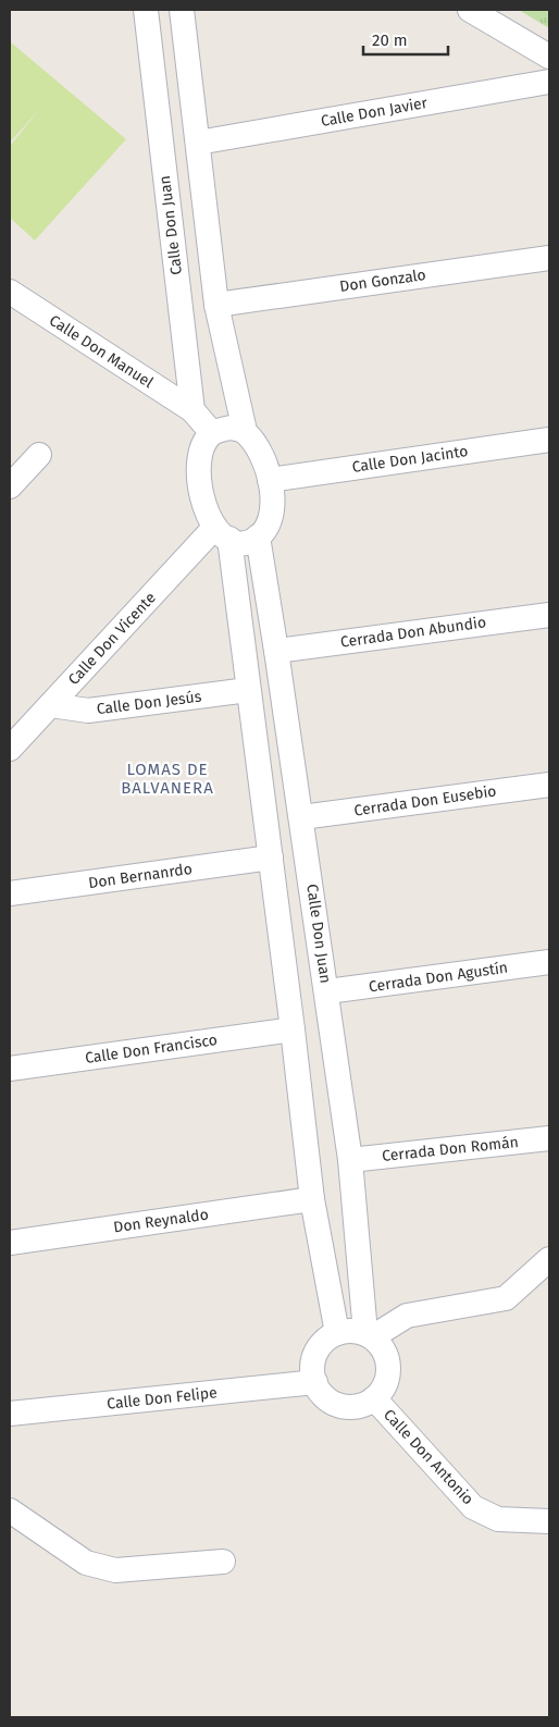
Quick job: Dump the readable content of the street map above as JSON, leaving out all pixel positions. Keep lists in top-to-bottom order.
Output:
{
  "streets": {
    "street": [
      "Calle Don Javier",
      "Calle Don Juan",
      "Don Gonzalo",
      "Calle Don Manuel",
      "Calle Don Jacinto",
      "Cerrada Don Abundio",
      "Calle Don Vicente",
      "Calle Don Jesús",
      "Cerrada Don Eusebio",
      "Don Bernanrdo",
      "Cerrada Don Agustín",
      "Calle Don Francisco",
      "Cerrada Don Román",
      "Don Reynaldo",
      "Calle Don Felipe",
      "Calle Don Antonio"
    ]
  },
  "crossings": [
    ["Calle Don Juan", "Calle Don Manuel"],
    ["Calle Don Juan", "Calle Don Jacinto"],
    ["Calle Don Juan", "Cerrada Don Abundio"],
    ["Calle Don Juan", "Calle Don Vicente"],
    ["Calle Don Juan", "Cerrada Don Eusebio"],
    ["Calle Don Juan", "Cerrada Don Agustín"],
    ["Calle Don Juan", "Cerrada Don Román"],
    ["Calle Don Juan", "Calle Don Felipe"],
    ["Calle Don Juan", "Calle Don Antonio"],
    ["Calle Don Jacinto", "Calle Don Vicente"],
    ["Calle Don Vicente", "Calle Don Jesús"],
    ["Calle Don Felipe", "Calle Don Antonio"]
  ],
  "districts": ["LOMAS DE BALVANERA"],
  "scale_bar": "20 m"
}
